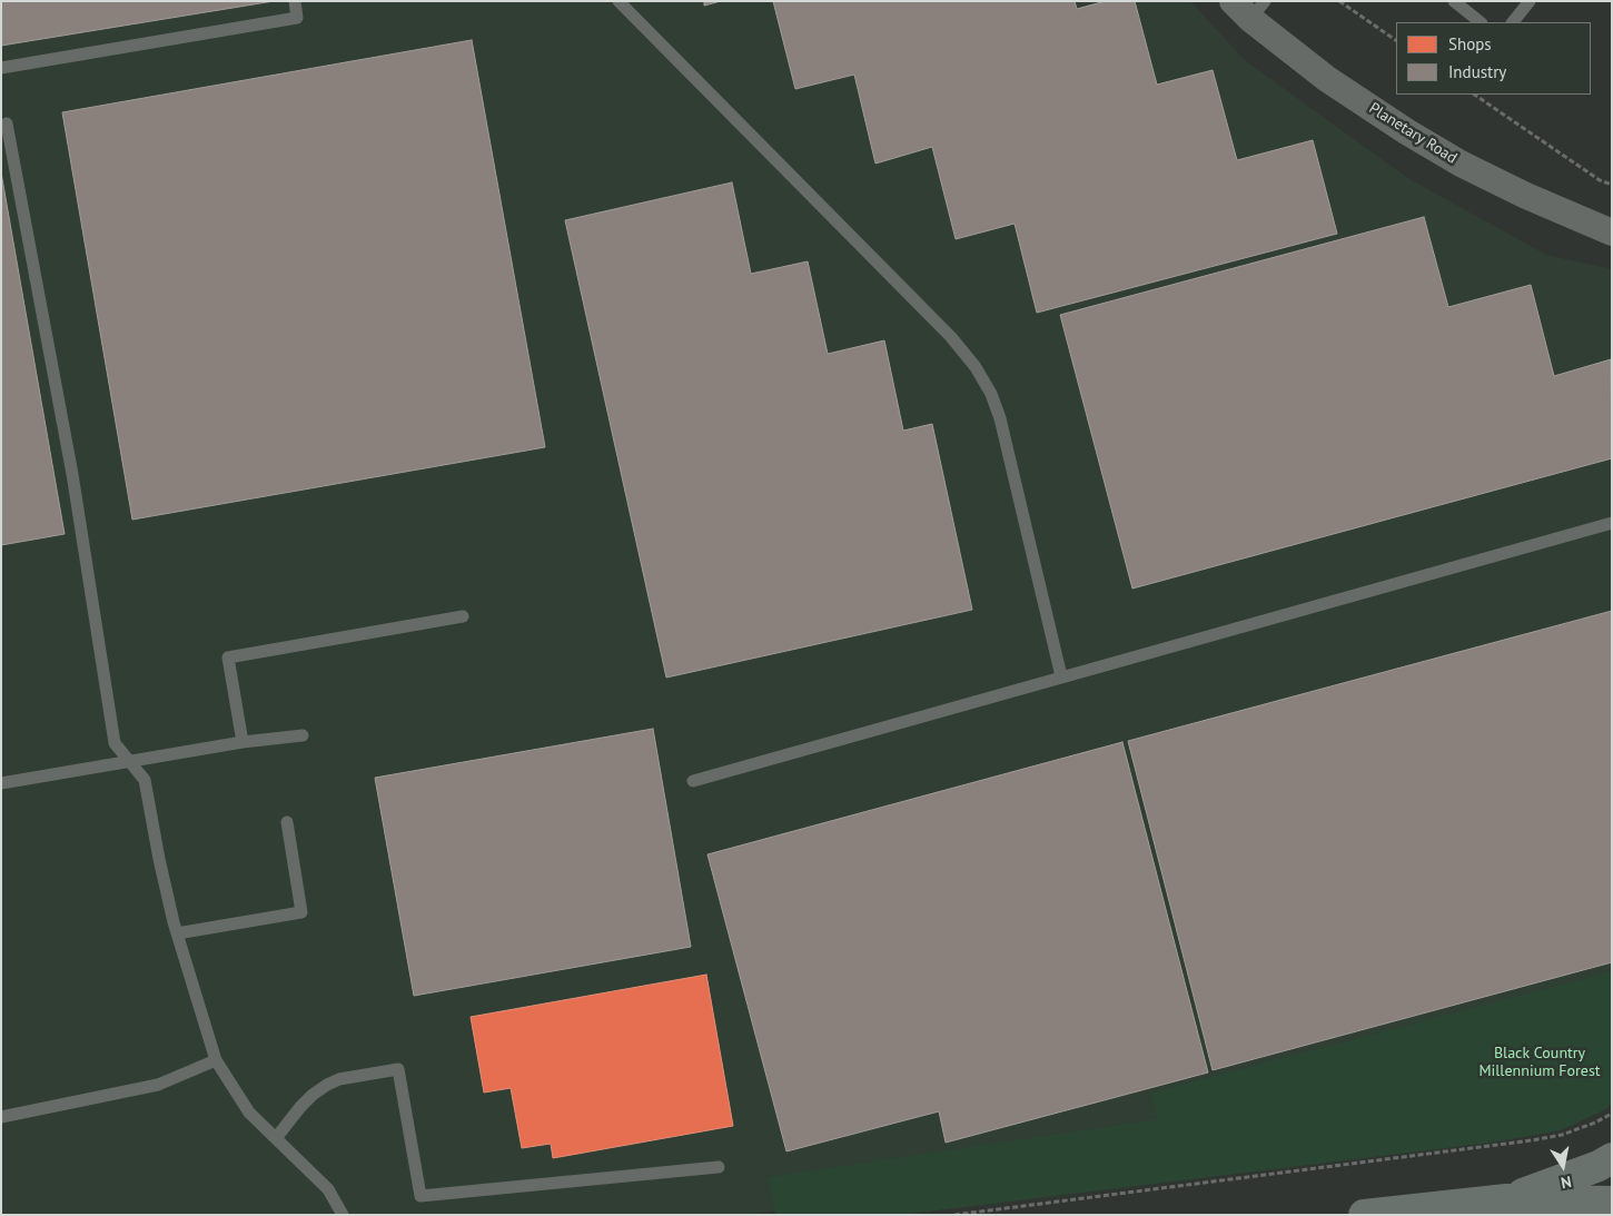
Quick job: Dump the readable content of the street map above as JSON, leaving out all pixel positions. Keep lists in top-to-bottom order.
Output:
{
  "streets": {
    "street": ["Planetary Road"]
  },
  "parks": ["Black Country Millennium Forest"],
  "legend": ["Shops", "Industry"],
  "north": "bottom"
}
